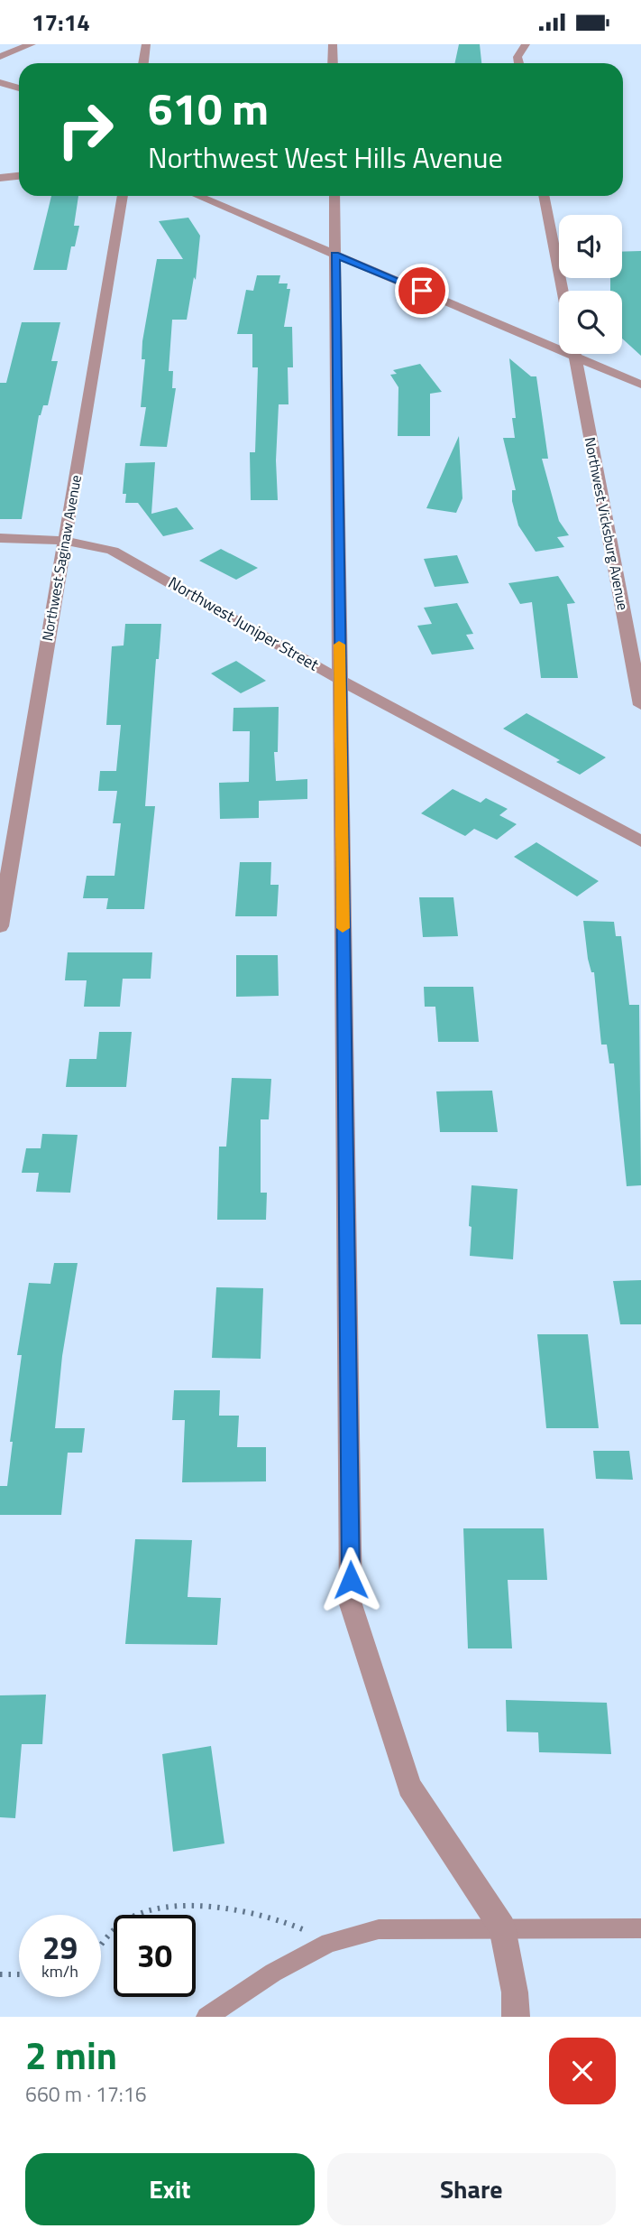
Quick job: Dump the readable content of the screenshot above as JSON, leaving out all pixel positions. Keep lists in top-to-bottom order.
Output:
{
  "streets": {
    "street": ["Northwest Vicksburg Avenue", "Northwest Saginaw Avenue", "Northwest Juniper Street"]
  },
  "crossings": [
    ["Northwest Saginaw Avenue", "Northwest Juniper Street"]
  ],
  "page": {
    "status": "17:14",
    "turn": ["610 m", "Northwest West Hills Avenue"],
    "speed": "29 km/h",
    "limit": "30",
    "heading": ["2 min", "660 m · 17:16"],
    "buttons": ["Exit", "Share"]
  }
}
